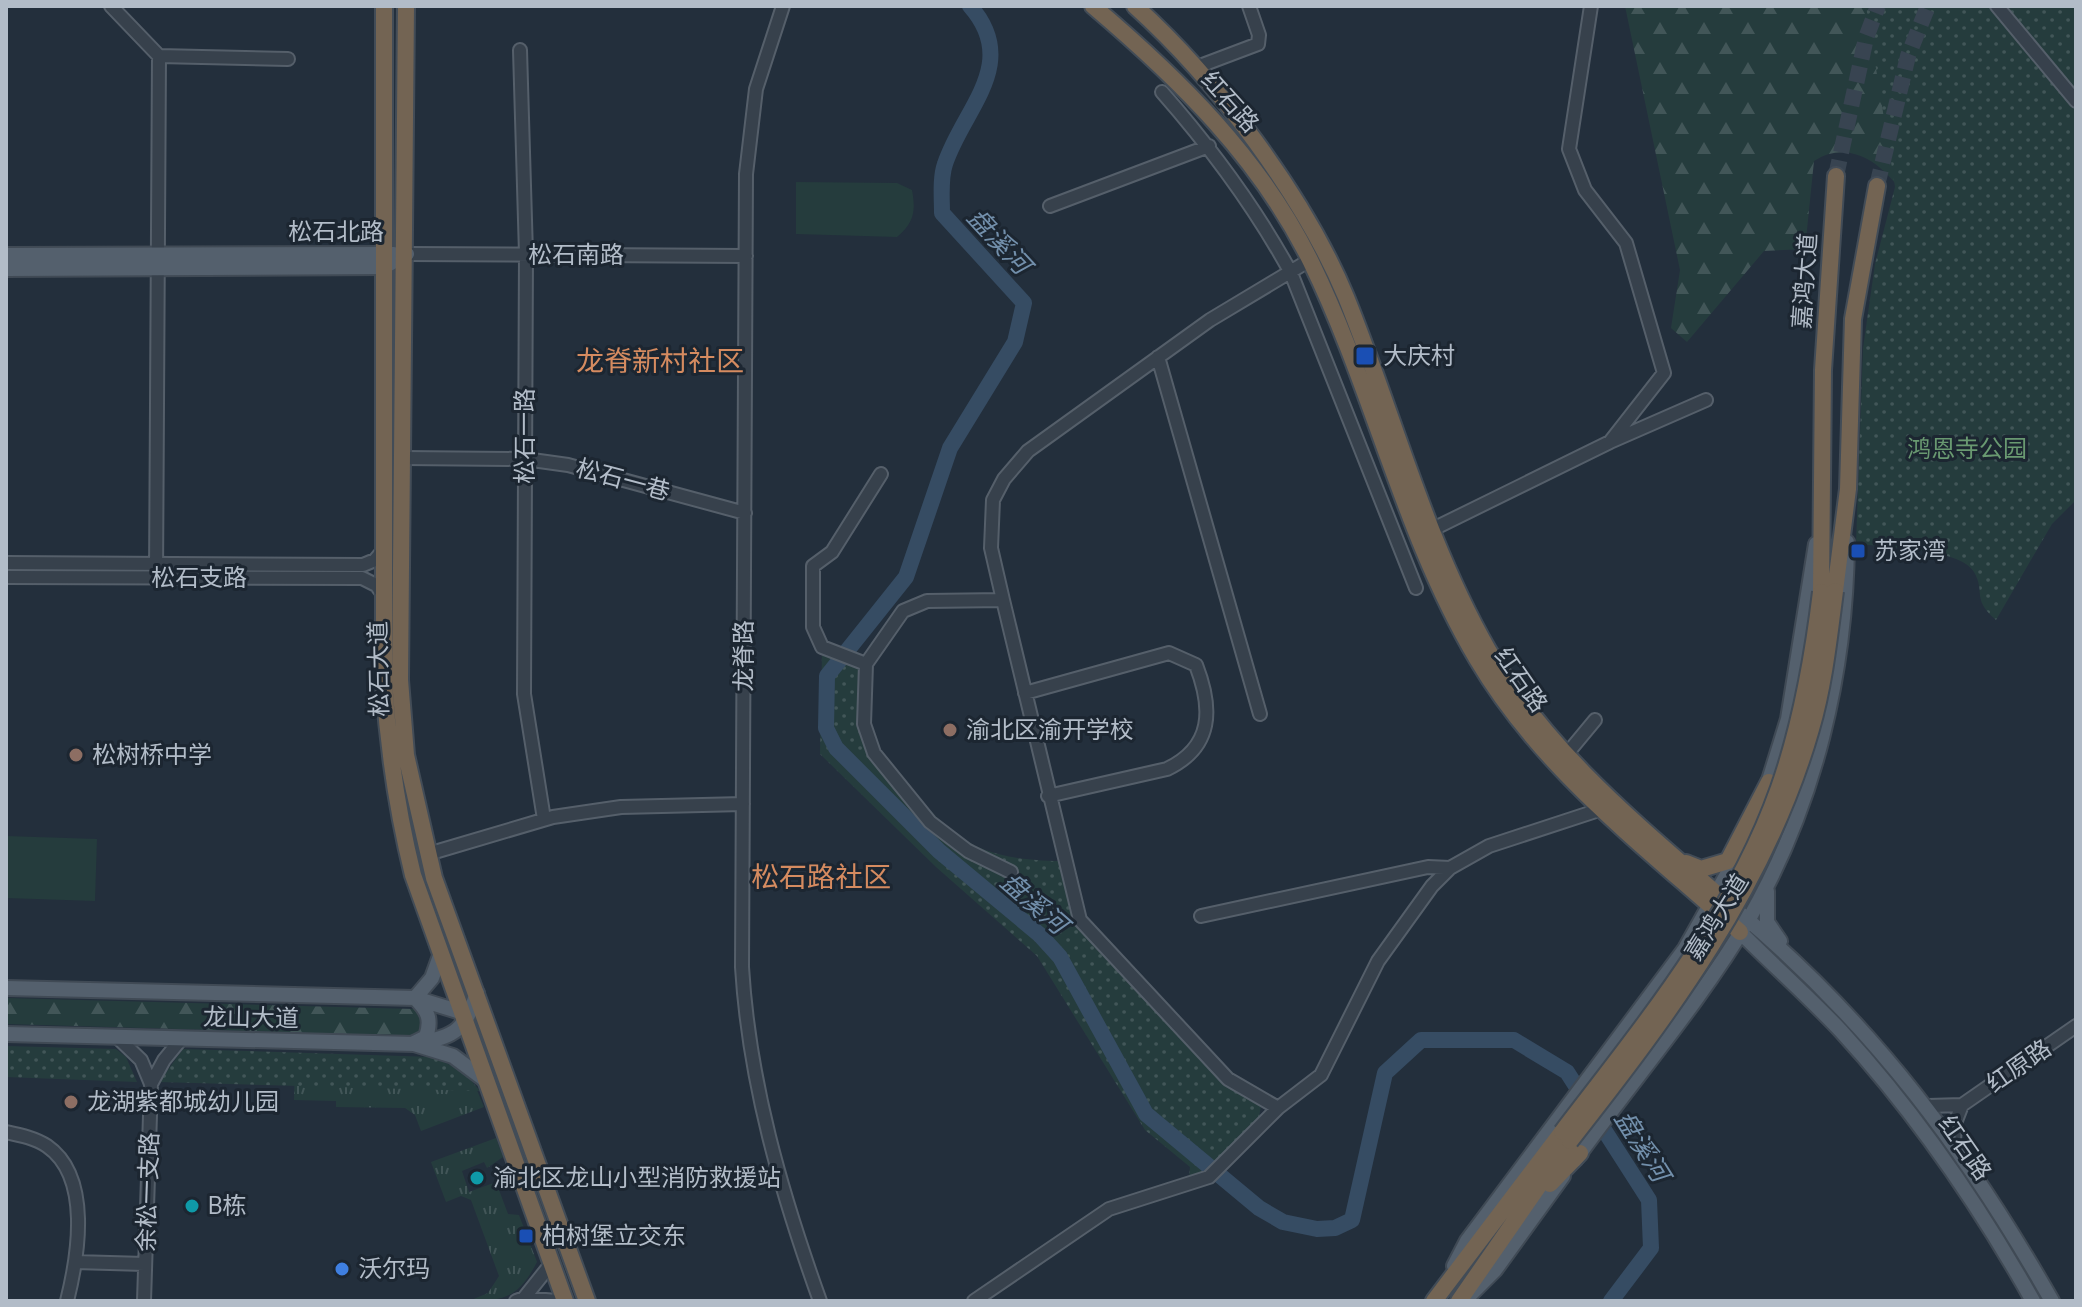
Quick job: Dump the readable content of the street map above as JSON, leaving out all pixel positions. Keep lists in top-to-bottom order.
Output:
{
  "streets": {
    "highway": ["红石路", "嘉鸿大道", "松石大道"],
    "main road": ["松石北路", "龙山大道"],
    "street": [
      "松石南路",
      "松石一路",
      "松石一巷",
      "松石支路",
      "龙脊路",
      "红原路",
      "余松一支路"
    ]
  },
  "crossings": [
    ["红石路", "嘉鸿大道"],
    ["松石北路", "松石南路"],
    ["松石北路", "松石大道"],
    ["松石南路", "松石一路"],
    ["松石南路", "龙脊路"],
    ["松石南路", "松石大道"],
    ["松石一路", "松石一巷"],
    ["松石一巷", "龙脊路"],
    ["松石一巷", "松石大道"],
    ["松石支路", "松石大道"],
    ["松石大道", "龙山大道"]
  ],
  "districts": ["龙脊新村社区", "松石路社区"],
  "water": ["盘溪河"],
  "parks": ["鸿恩寺公园"],
  "places": {
    "transit": ["大庆村", "苏家湾", "柏树堡立交东"],
    "other": [
      "渝北区渝开学校",
      "松树桥中学",
      "龙湖紫都城幼儿园",
      "渝北区龙山小型消防救援站",
      "B栋",
      "沃尔玛"
    ]
  }
}
